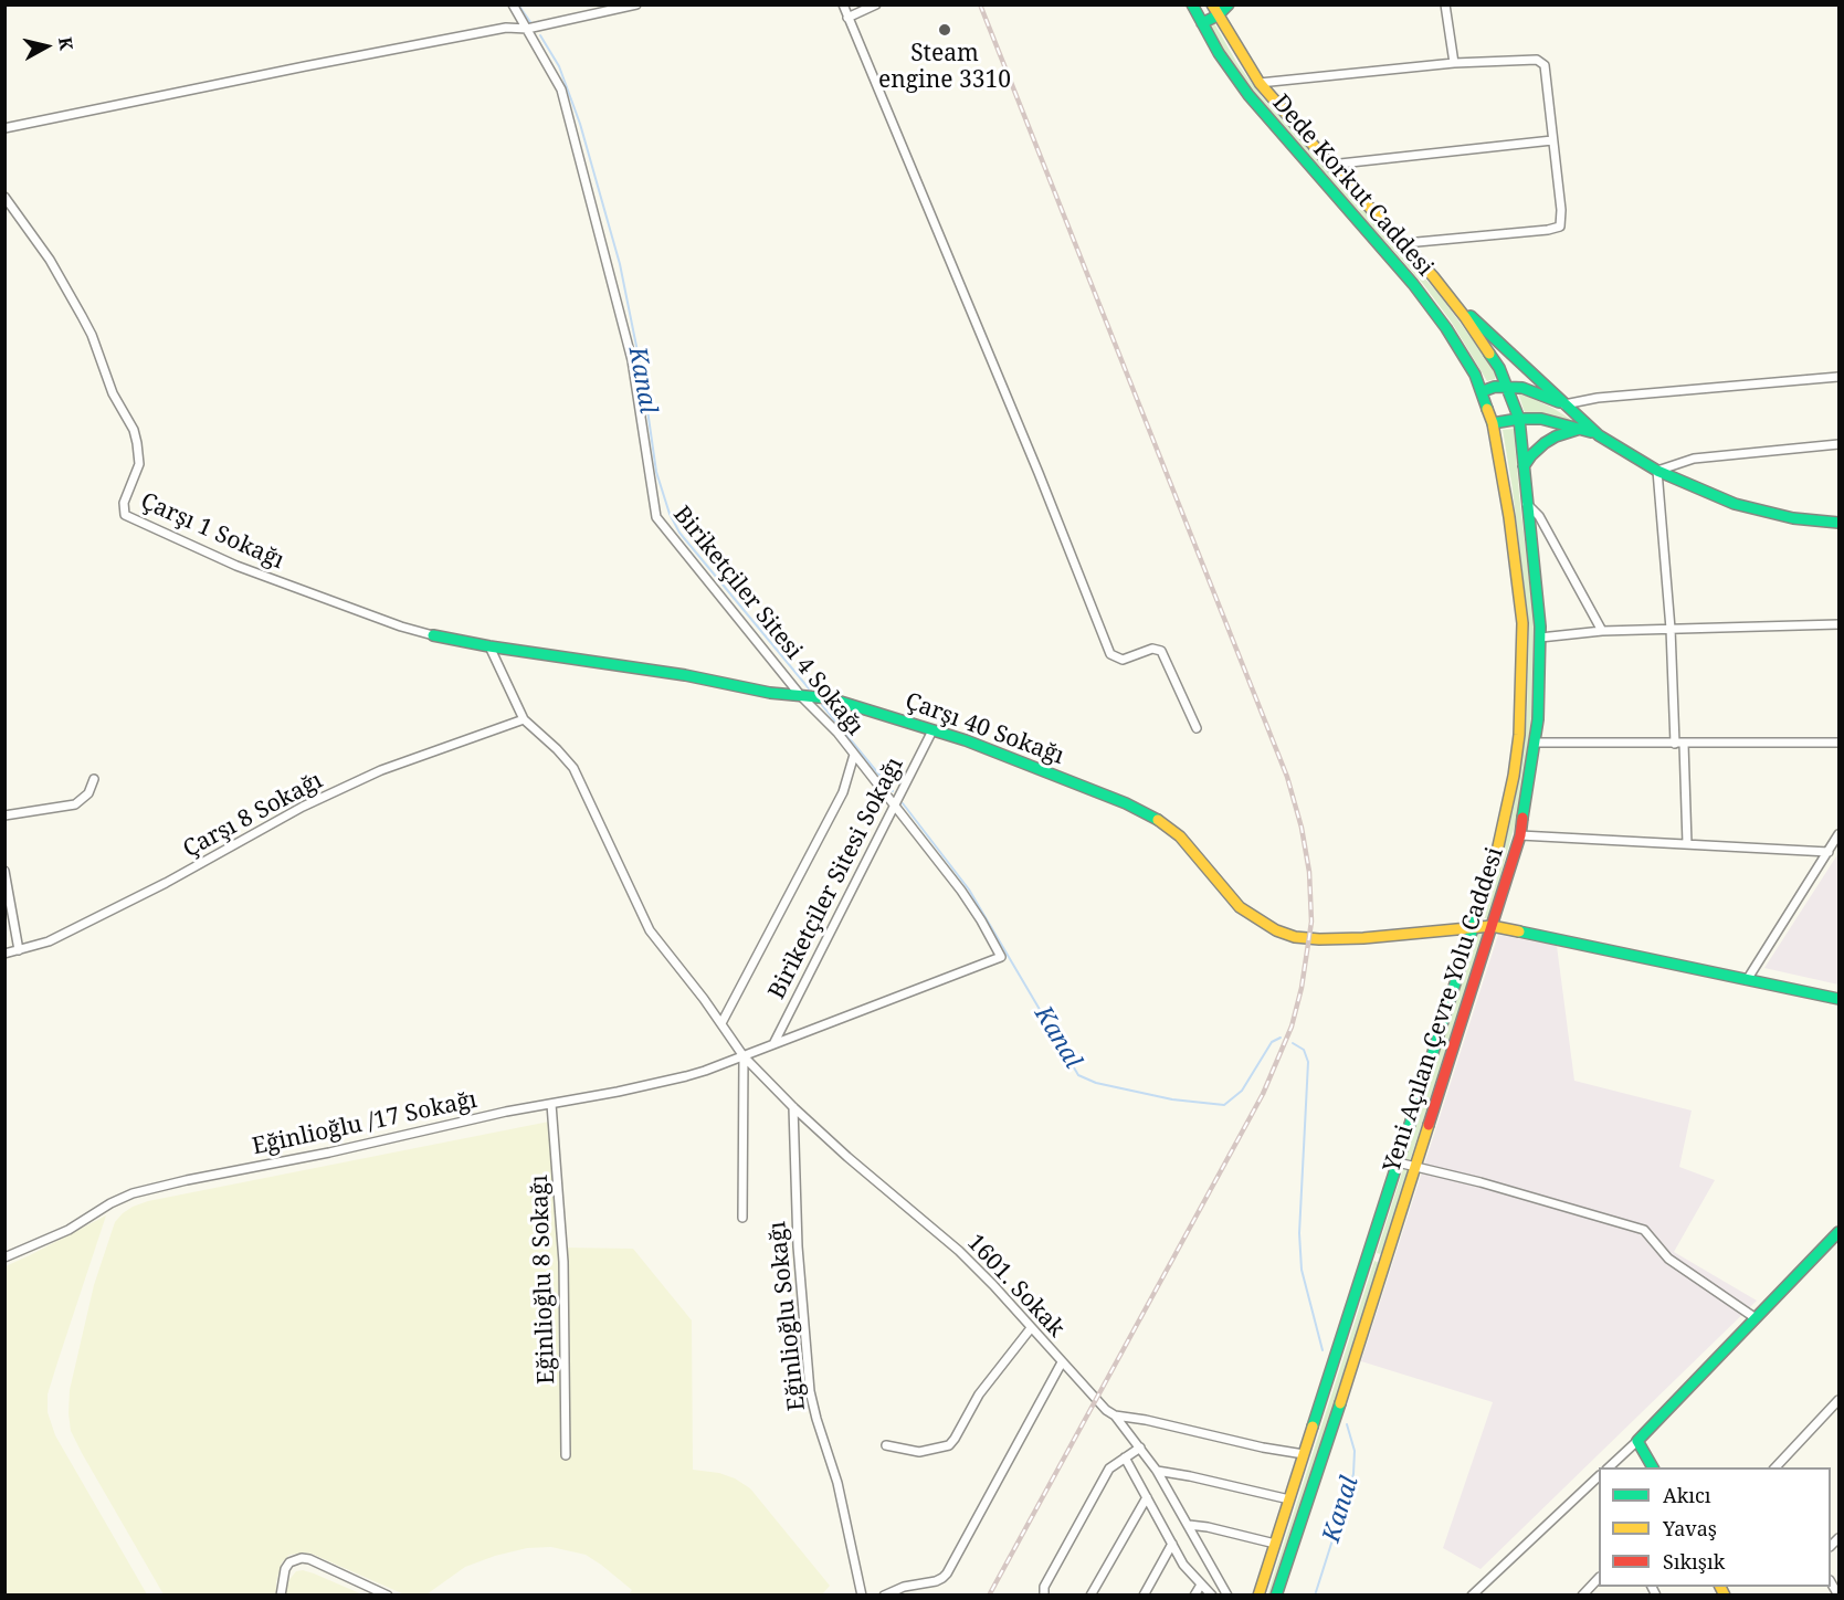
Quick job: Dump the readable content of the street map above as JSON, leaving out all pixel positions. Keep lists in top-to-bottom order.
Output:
{
  "streets": {
    "main road": ["Dede Korkut Caddesi", "Çarşı 40 Sokağı", "Yeni Açılan Çevre Yolu Caddesi"],
    "street": [
      "Çarşı 1 Sokağı",
      "Biriketçiler Sitesi 4 Sokağı",
      "Çarşı 8 Sokağı",
      "Biriketçiler Sitesi Sokağı",
      "Eğinlioğlu /17 Sokağı",
      "Eğinlioğlu 8 Sokağı",
      "1601. Sokak",
      "Eğinlioğlu Sokağı"
    ]
  },
  "crossings": [
    ["Dede Korkut Caddesi", "Yeni Açılan Çevre Yolu Caddesi"],
    ["Çarşı 1 Sokağı", "Çarşı 40 Sokağı"],
    ["Biriketçiler Sitesi 4 Sokağı", "Çarşı 40 Sokağı"],
    ["Biriketçiler Sitesi 4 Sokağı", "Biriketçiler Sitesi Sokağı"],
    ["Biriketçiler Sitesi 4 Sokağı", "Eğinlioğlu /17 Sokağı"],
    ["Çarşı 40 Sokağı", "Biriketçiler Sitesi Sokağı"],
    ["Çarşı 40 Sokağı", "Yeni Açılan Çevre Yolu Caddesi"],
    ["Çarşı 8 Sokağı", "1601. Sokak"],
    ["Biriketçiler Sitesi Sokağı", "Eğinlioğlu /17 Sokağı"],
    ["Eğinlioğlu /17 Sokağı", "Eğinlioğlu 8 Sokağı"],
    ["Eğinlioğlu /17 Sokağı", "1601. Sokak"],
    ["1601. Sokak", "Eğinlioğlu Sokağı"]
  ],
  "water": ["Kanal"],
  "places": ["Steam engine 3310"],
  "legend": ["Akıcı", "Yavaş", "Sıkışık"],
  "north": "right"
}
